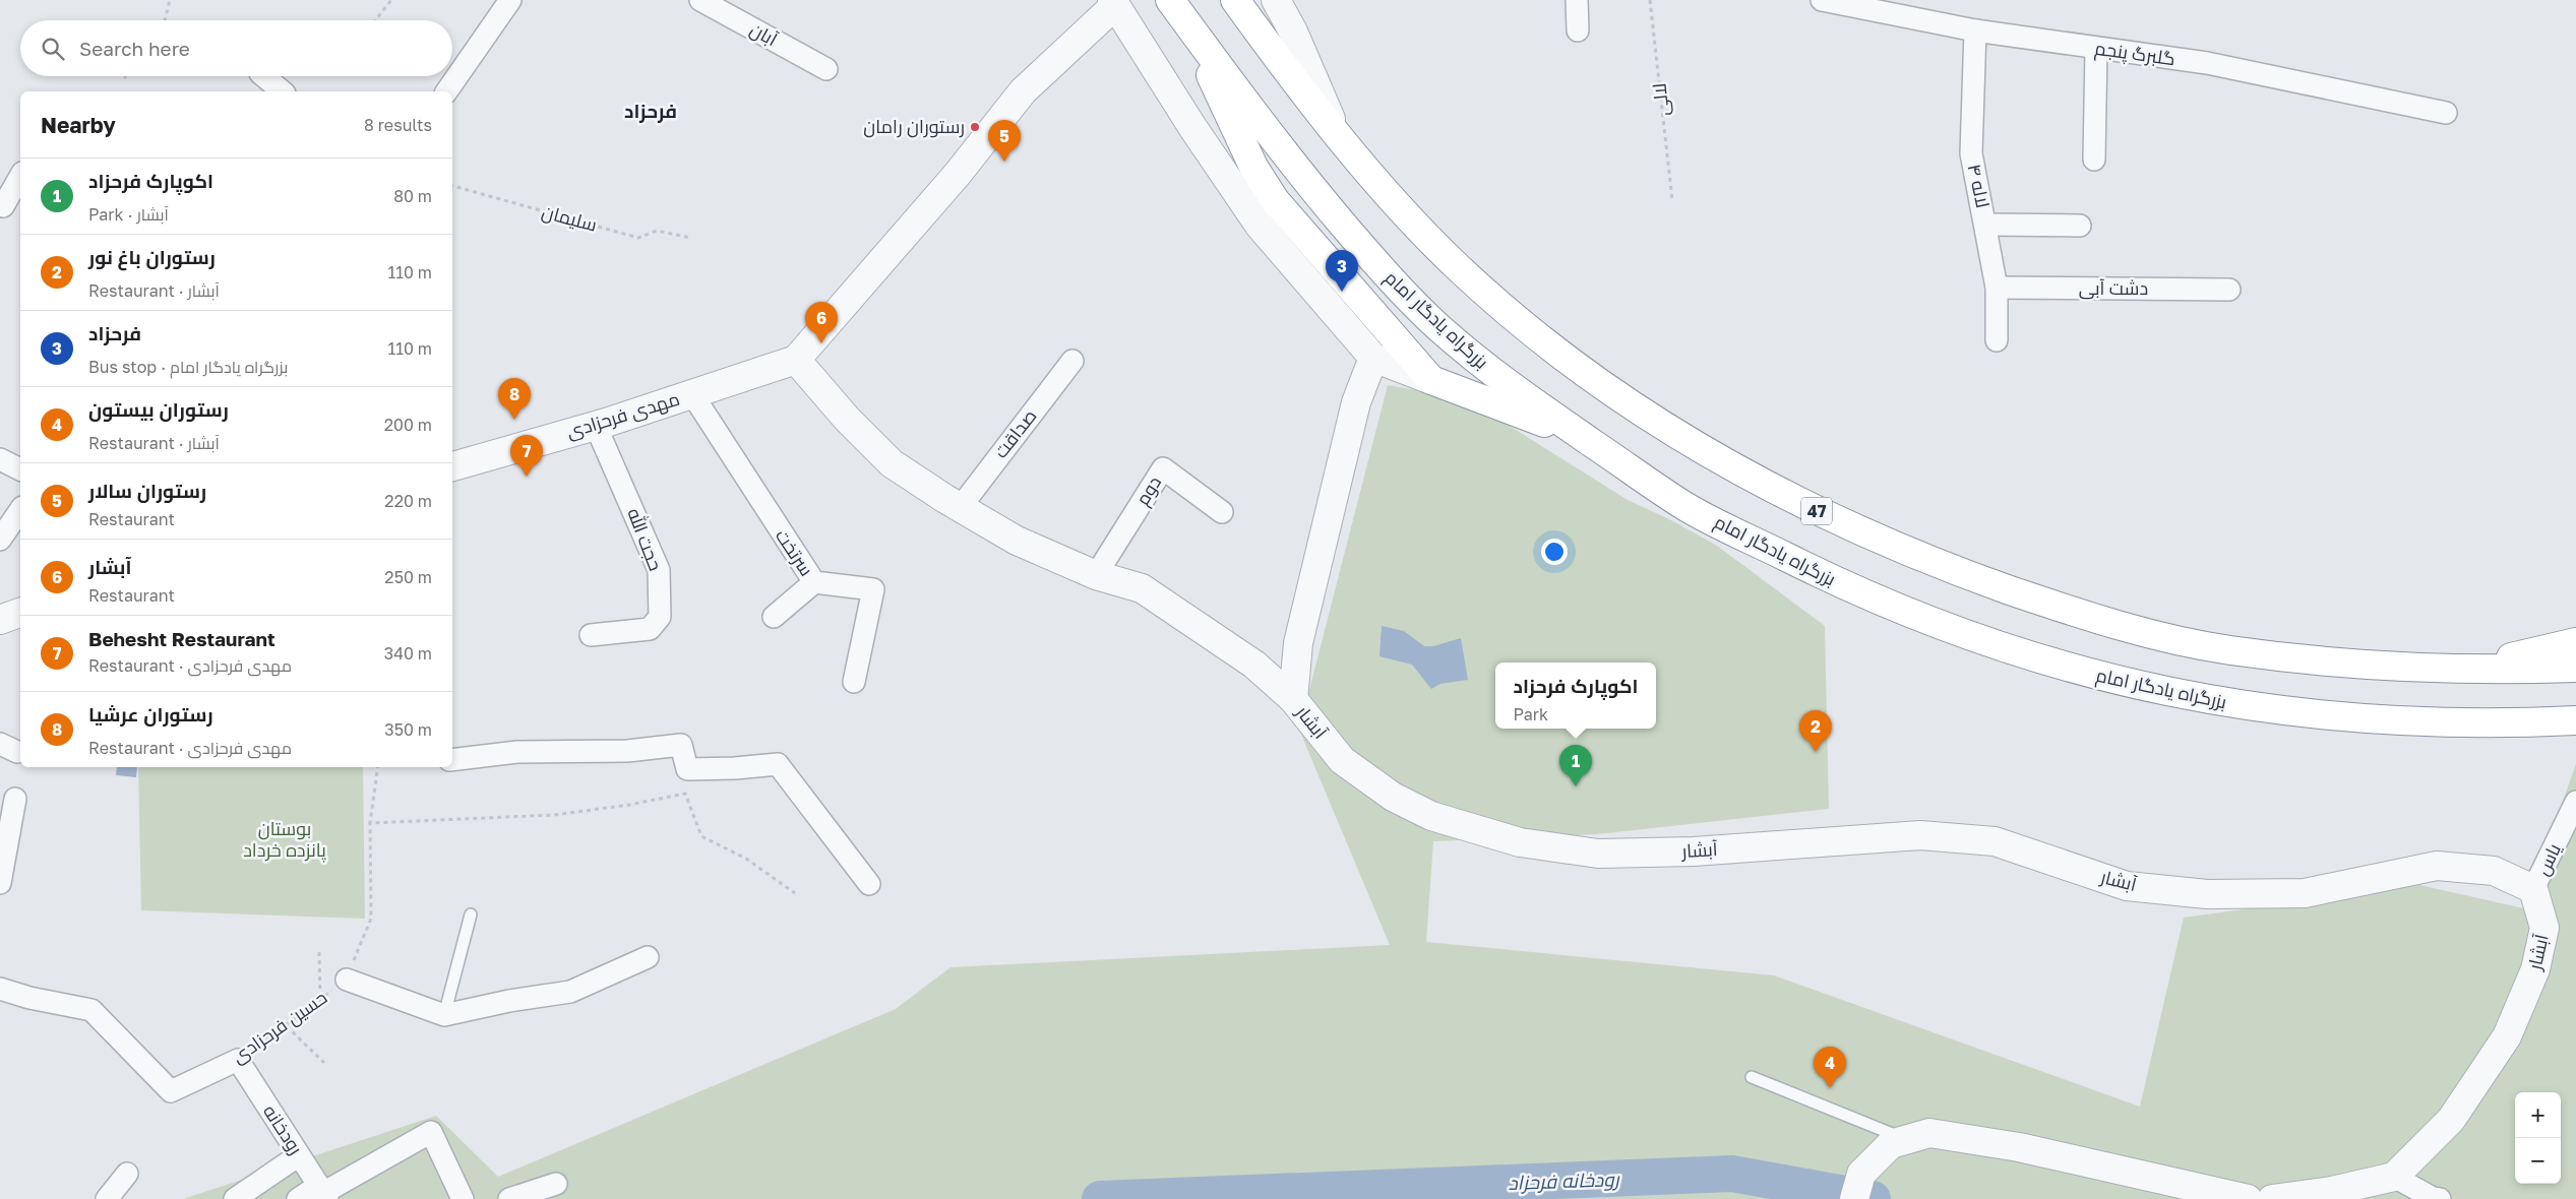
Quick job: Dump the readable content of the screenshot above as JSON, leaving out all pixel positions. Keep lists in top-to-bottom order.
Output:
{
  "streets": {
    "highway": ["بزرگراه یادگار امام", "47"],
    "street": [
      "آبان",
      "گلبرگ پنجم",
      "لاله ۴",
      "دشت آبی",
      "مهدی فرحزادی",
      "صداقت",
      "دوم",
      "حجت الله",
      "سرتخت",
      "آبشار",
      "یاس",
      "حسین فرحزادی",
      "رودخانه"
    ],
    "path": ["لالی", "سلیمان"]
  },
  "crossings": [
    ["گلبرگ پنجم", "لاله ۴"],
    ["لاله ۴", "دشت آبی"],
    ["مهدی فرحزادی", "حجت الله"],
    ["مهدی فرحزادی", "سرتخت"],
    ["مهدی فرحزادی", "آبشار"],
    ["صداقت", "آبشار"],
    ["دوم", "آبشار"],
    ["آبشار", "یاس"],
    ["حسین فرحزادی", "رودخانه"]
  ],
  "districts": ["فرحزاد"],
  "water": ["رودخانه فرحزاد"],
  "parks": ["بوستان پانزده خرداد"],
  "places": ["رستوران رامان"],
  "page": {
    "search": "Search here",
    "heading": ["Nearby", "8 results"],
    "pins": [
      "5",
      "3",
      "6",
      "8",
      "7",
      "2",
      "1",
      "4"
    ],
    "list": [
      {
        "mark": "1",
        "name": "اکوپارک فرحزاد",
        "note": "Park · آبشار",
        "value": "80 m"
      },
      {
        "mark": "2",
        "name": "رستوران باغ نور",
        "note": "Restaurant · آبشار",
        "value": "110 m"
      },
      {
        "mark": "3",
        "name": "فرحزاد",
        "note": "Bus stop · بزرگراه یادگار امام",
        "value": "110 m"
      },
      {
        "mark": "4",
        "name": "رستوران بیستون",
        "note": "Restaurant · آبشار",
        "value": "200 m"
      },
      {
        "mark": "5",
        "name": "رستوران سالار",
        "note": "Restaurant",
        "value": "220 m"
      },
      {
        "mark": "6",
        "name": "آبشار",
        "note": "Restaurant",
        "value": "250 m"
      },
      {
        "mark": "7",
        "name": "Behesht Restaurant",
        "note": "Restaurant · مهدی فرحزادی",
        "value": "340 m"
      },
      {
        "mark": "8",
        "name": "رستوران عرشیا",
        "note": "Restaurant · مهدی فرحزادی",
        "value": "350 m"
      }
    ],
    "popup": ["اکوپارک فرحزاد", "Park"],
    "map_buttons": ["+", "−"]
  }
}
